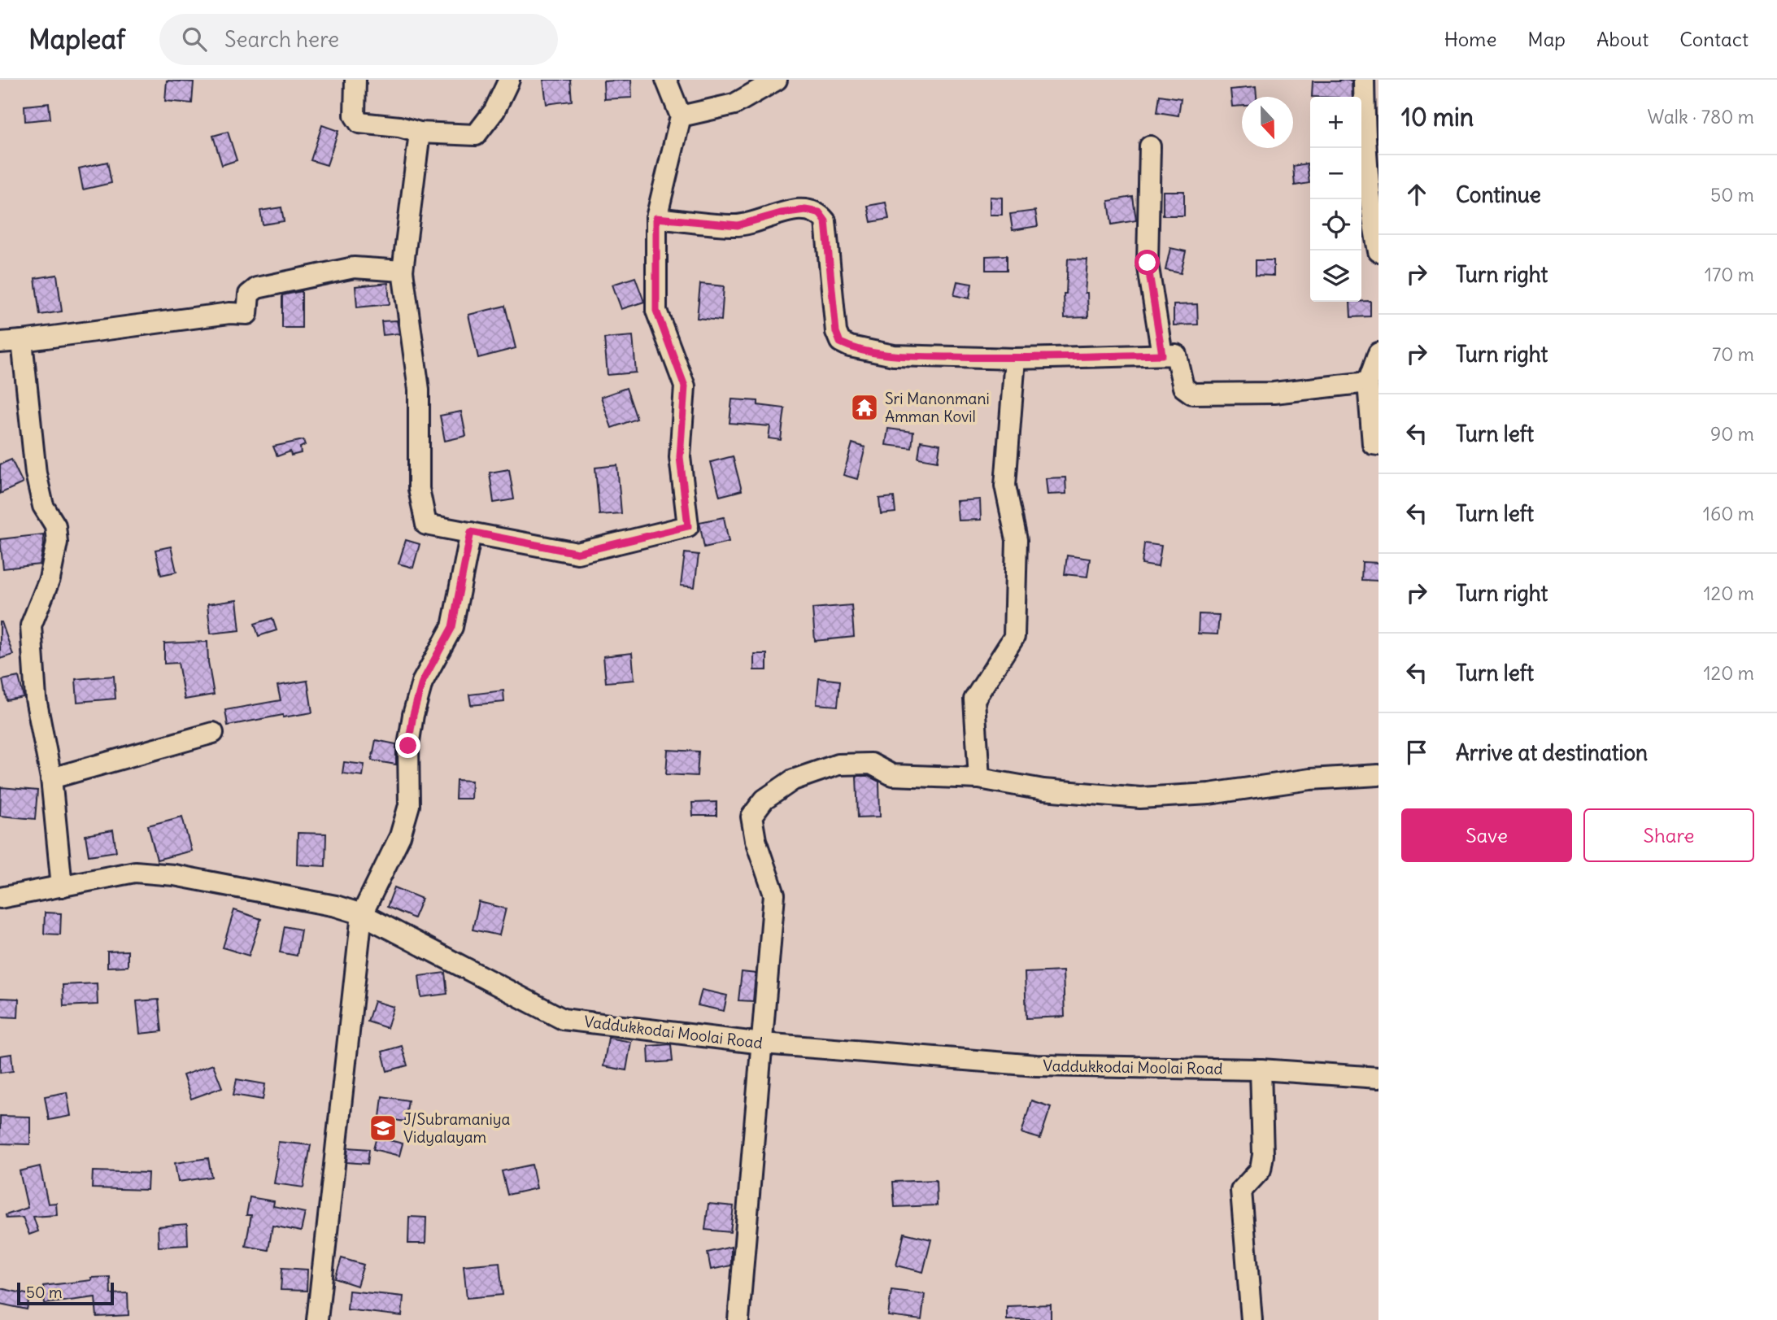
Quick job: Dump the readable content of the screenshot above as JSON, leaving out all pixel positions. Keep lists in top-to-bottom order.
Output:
{
  "streets": {
    "street": ["Vaddukkodai Moolai Road"]
  },
  "places": {
    "temple": ["Sri Manonmani Amman Kovil"],
    "school or university": ["J/Subramaniya Vidyalayam"]
  },
  "scale_bar": "50 m",
  "north": "bottom",
  "page": {
    "header": "Mapleaf",
    "search": "Search here",
    "nav": [
      "Home",
      "Map",
      "About",
      "Contact"
    ],
    "heading": ["10 min", "Walk · 780 m"],
    "map_buttons": ["+", "−"],
    "list": [
      ["Continue", "50 m"],
      ["Turn right", "170 m"],
      ["Turn right", "70 m"],
      ["Turn left", "90 m"],
      ["Turn left", "160 m"],
      ["Turn right", "120 m"],
      ["Turn left", "120 m"],
      "Arrive at destination"
    ],
    "buttons": ["Save", "Share"],
    "scale": "50 m"
  }
}
